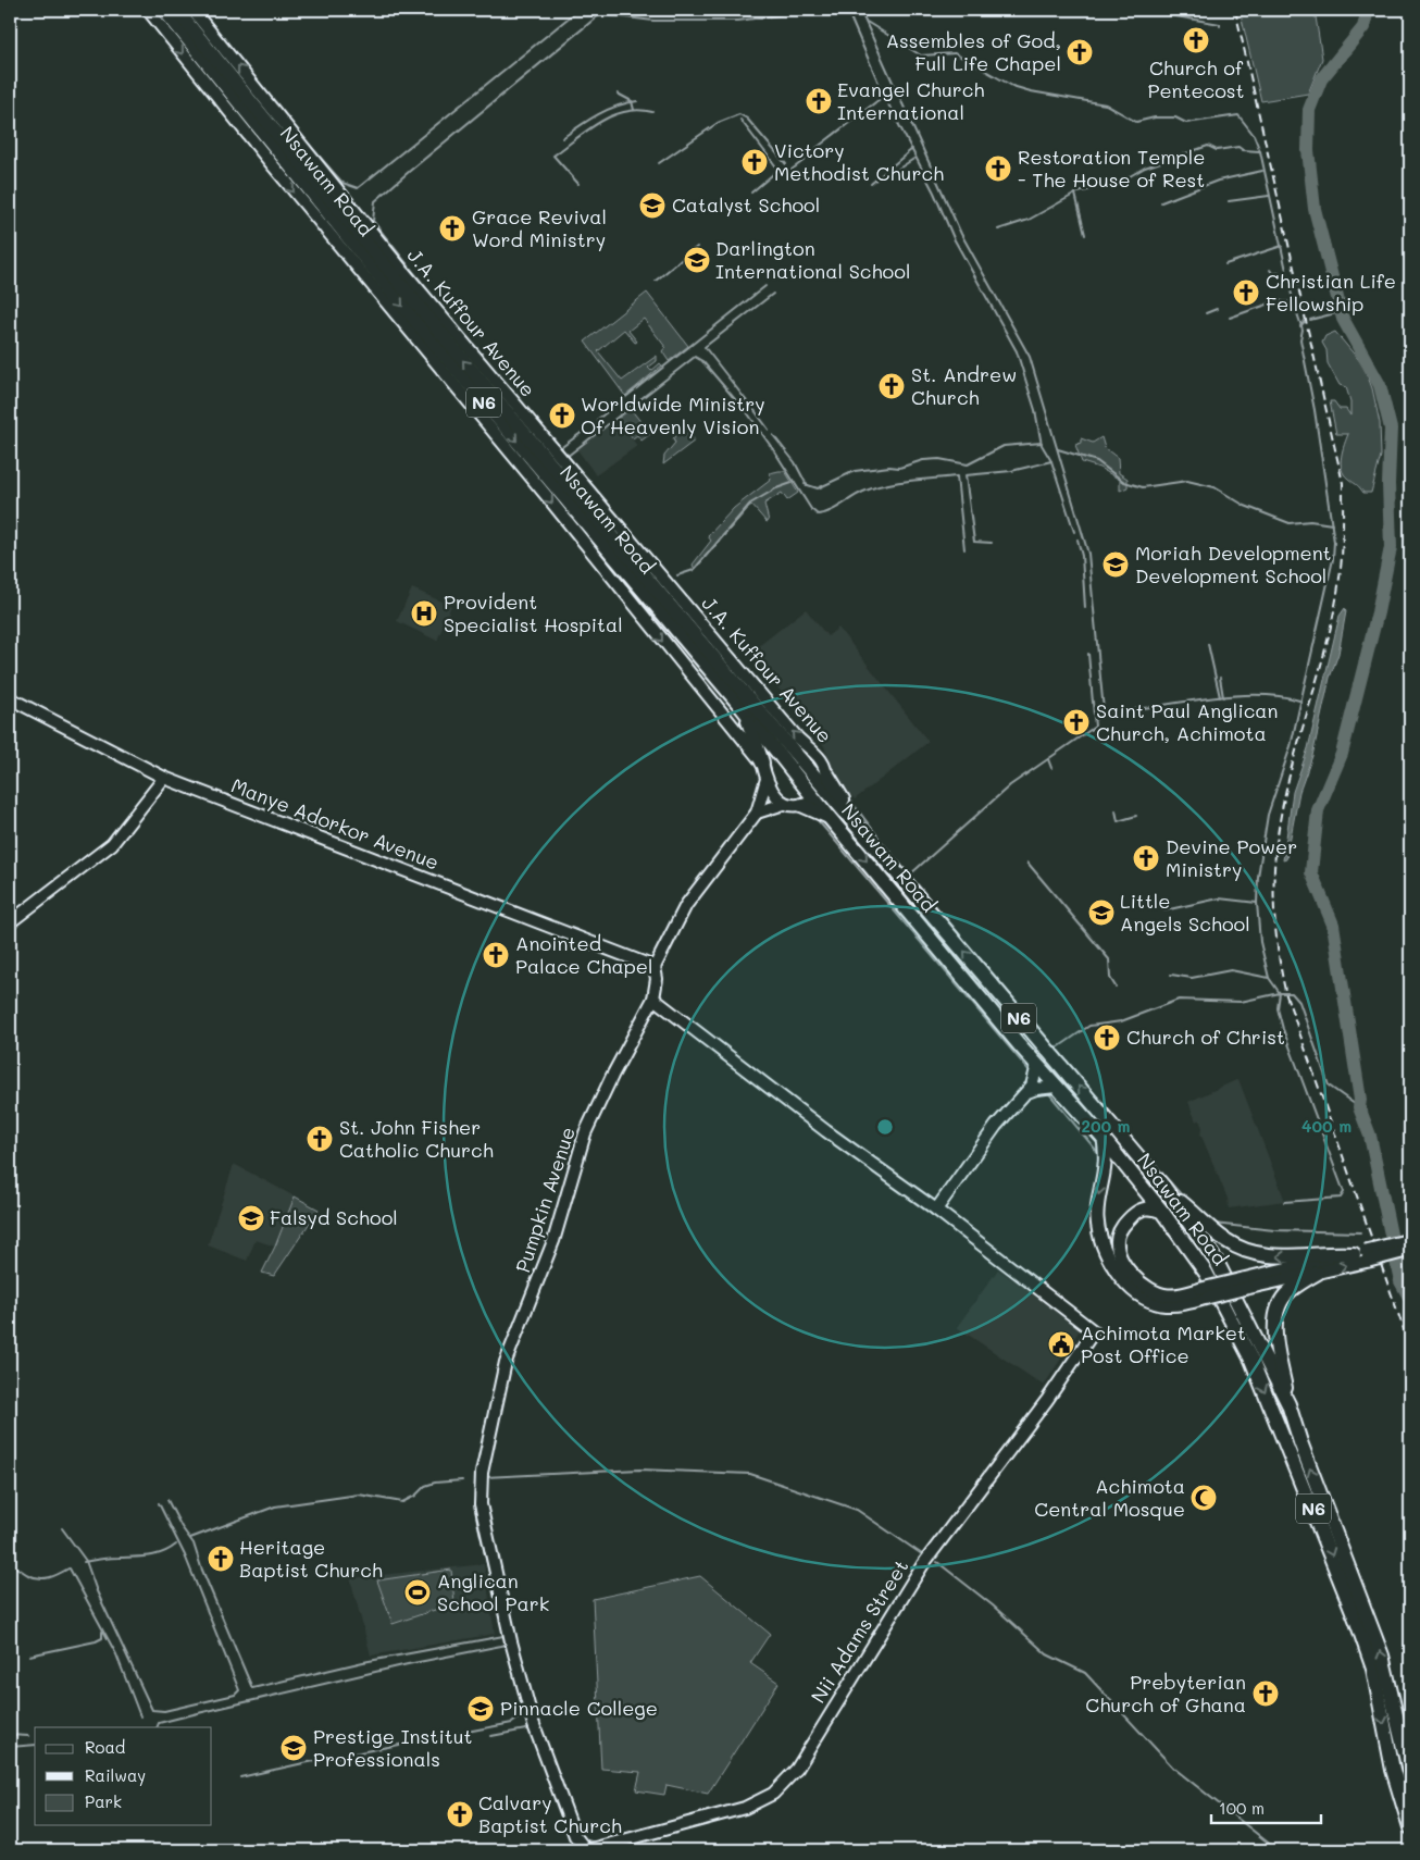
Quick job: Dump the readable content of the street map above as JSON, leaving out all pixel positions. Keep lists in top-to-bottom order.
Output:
{
  "streets": {
    "highway": ["Nsawam Road", "N6"],
    "street": [
      "J.A. Kuffour Avenue",
      "Manye Adorkor Avenue",
      "Pumpkin Avenue",
      "Nii Adams Street"
    ]
  },
  "crossings": [
    ["Nsawam Road", "J.A. Kuffour Avenue"],
    ["Manye Adorkor Avenue", "Pumpkin Avenue"],
    ["Pumpkin Avenue", "Nii Adams Street"]
  ],
  "places": {
    "church": [
      "Church of Pentecost",
      "Assembles of God, Full Life Chapel",
      "Evangel Church International",
      "Victory Methodist Church",
      "Restoration Temple - The House of Rest",
      "Grace Revival Word Ministry",
      "Christian Life Fellowship",
      "St. Andrew Church",
      "Worldwide Ministry Of Heavenly Vision",
      "Saint Paul Anglican Church, Achimota",
      "Devine Power Ministry",
      "Anointed Palace Chapel",
      "Church of Christ",
      "St. John Fisher Catholic Church",
      "Heritage Baptist Church",
      "Prebyterian Church of Ghana",
      "Calvary Baptist Church"
    ],
    "school or university": [
      "Catalyst School",
      "Darlington International School",
      "Moriah Development Development School",
      "Little Angels School",
      "Falsyd School",
      "Pinnacle College",
      "Prestige Institut Professionals"
    ],
    "hospital": ["Provident Specialist Hospital"],
    "public building": ["Achimota Market Post Office"],
    "mosque": ["Achimota Central Mosque"],
    "sports": ["Anglican School Park"]
  },
  "legend": ["Road", "Railway", "Park"],
  "scale_bar": "100 m",
  "rings": ["200 m", "400 m"]
}
